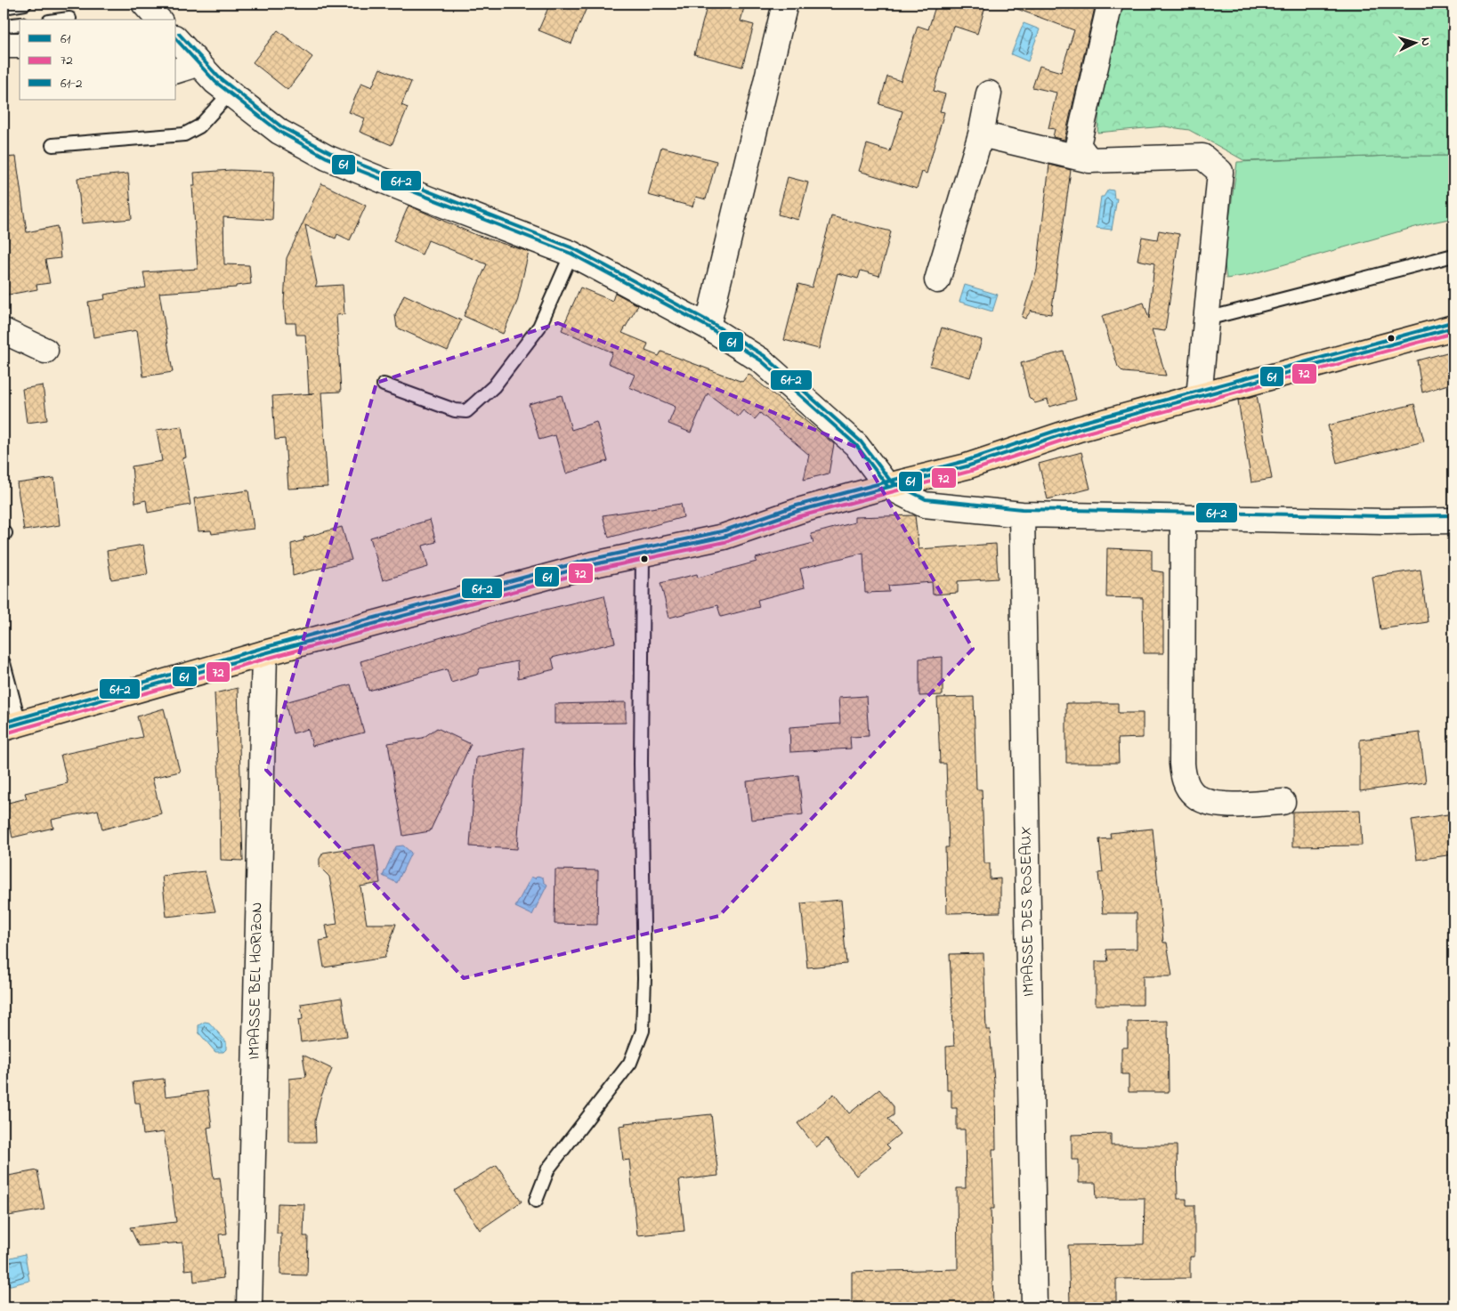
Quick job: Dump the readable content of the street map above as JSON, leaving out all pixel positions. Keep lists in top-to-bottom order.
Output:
{
  "streets": {
    "street": ["IMPASSE DES ROSEAUX", "IMPASSE BEL HORIZON"]
  },
  "lines": ["transit line 61-2", "transit line 61", "transit line 72"],
  "legend": ["61", "72", "61-2"],
  "north": "right"
}
